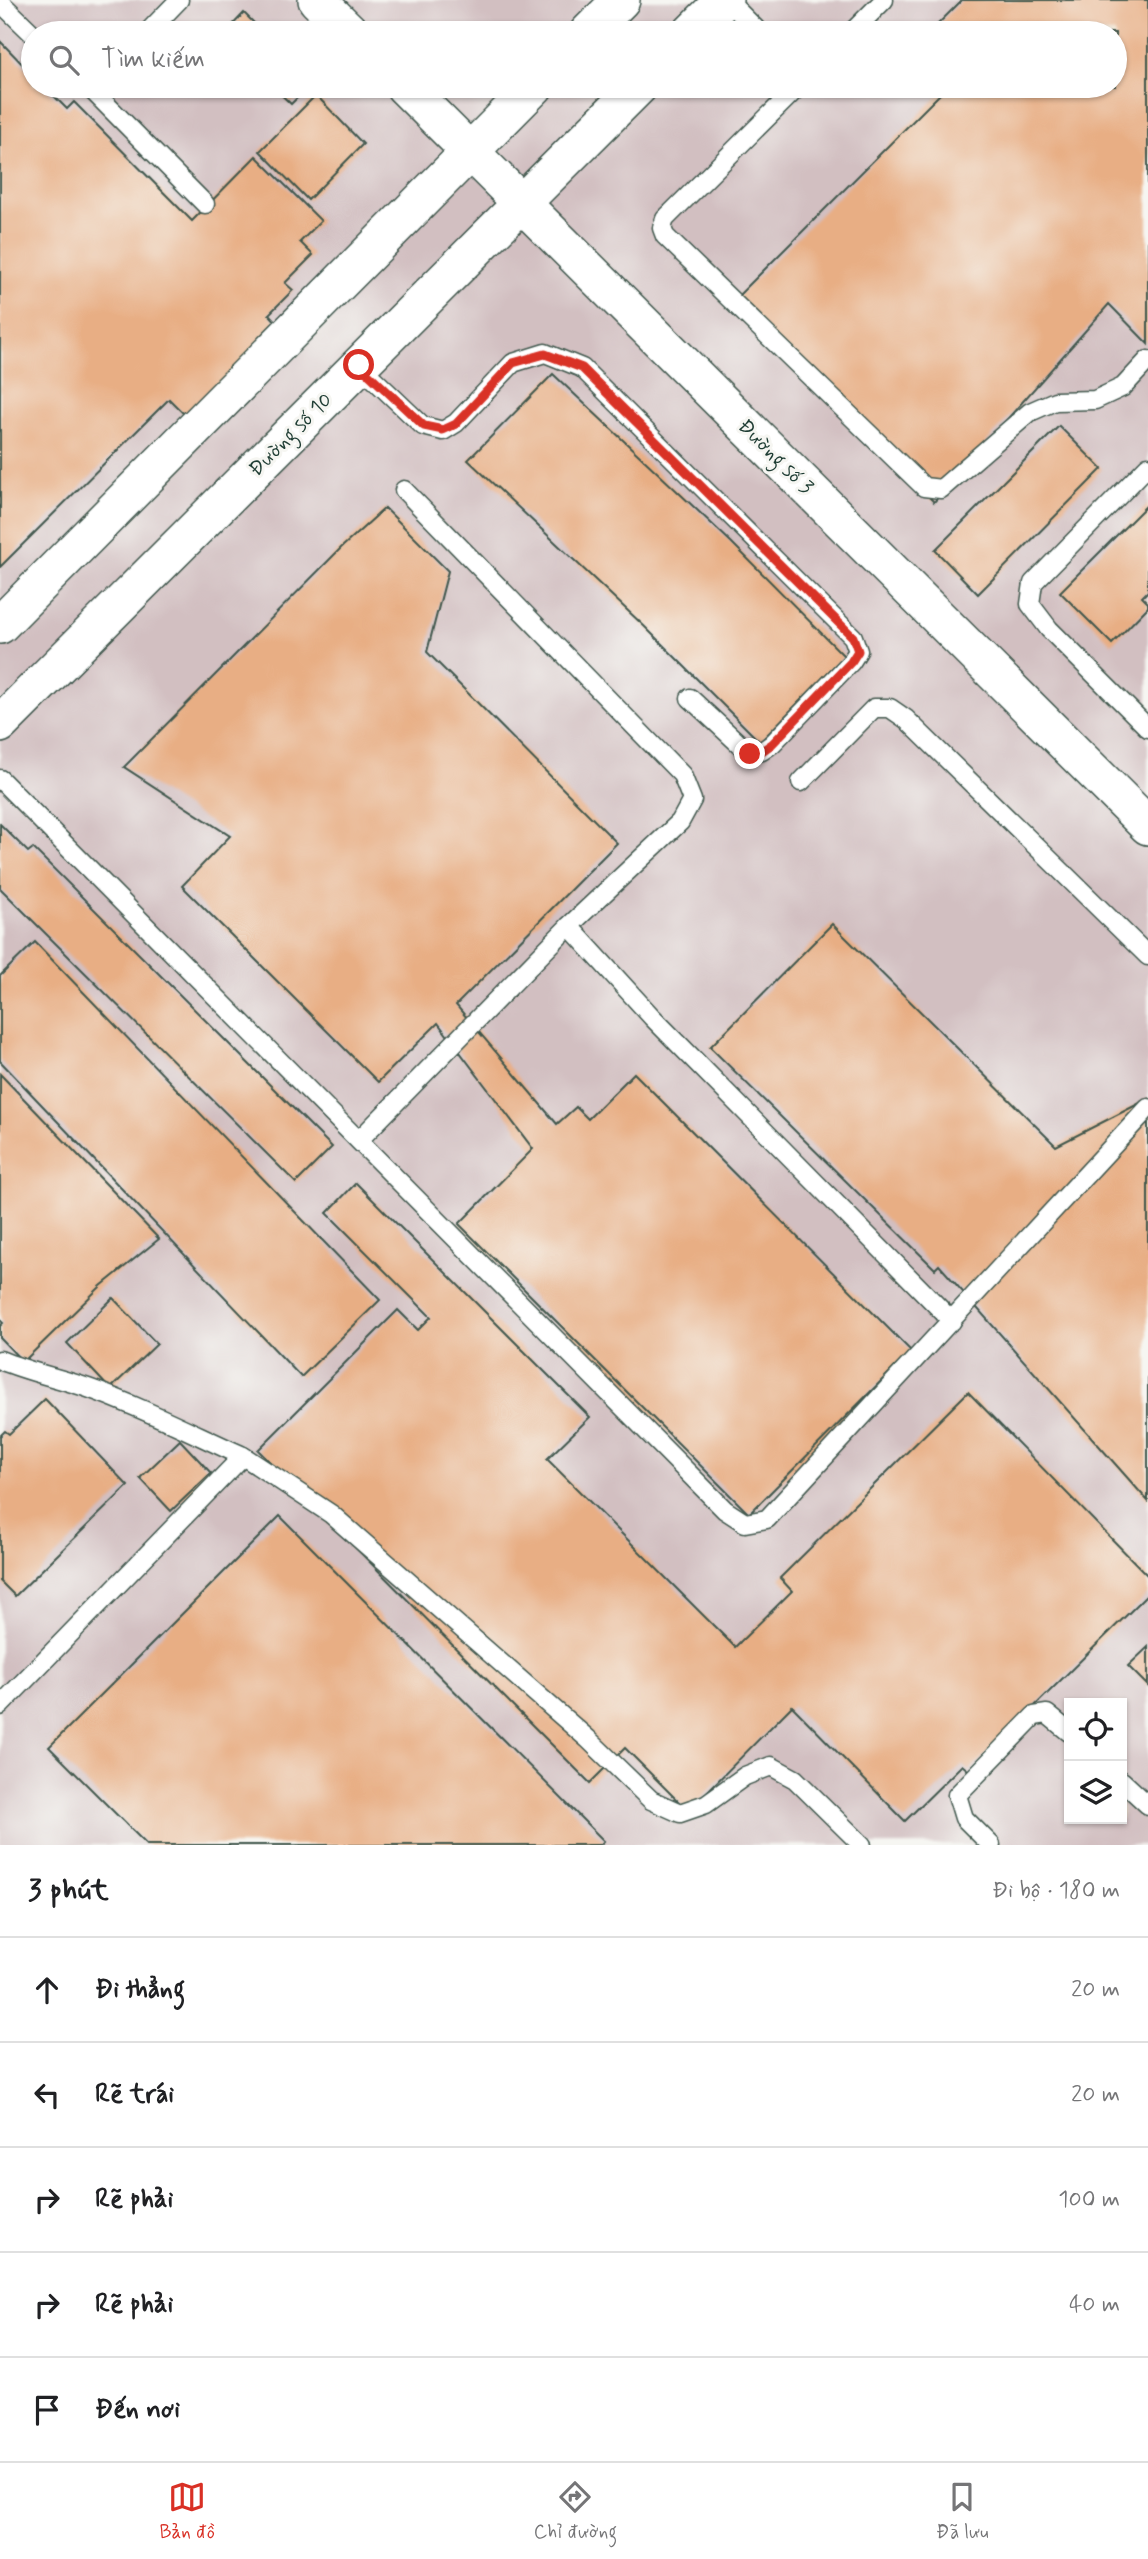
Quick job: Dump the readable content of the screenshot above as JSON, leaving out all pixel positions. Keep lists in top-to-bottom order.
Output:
{
  "streets": {
    "street": ["Đường số 10", "Đường số 3"]
  },
  "crossings": [
    ["Đường số 10", "Đường số 3"]
  ],
  "page": {
    "search": "Tìm kiếm",
    "heading": ["3 phút", "Đi bộ · 180 m"],
    "list": [
      ["Đi thẳng", "20 m"],
      ["Rẽ trái", "20 m"],
      ["Rẽ phải", "100 m"],
      ["Rẽ phải", "40 m"],
      "Đến nơi"
    ],
    "nav": ["Bản đồ", "Chỉ đường", "Đã lưu"]
  }
}
